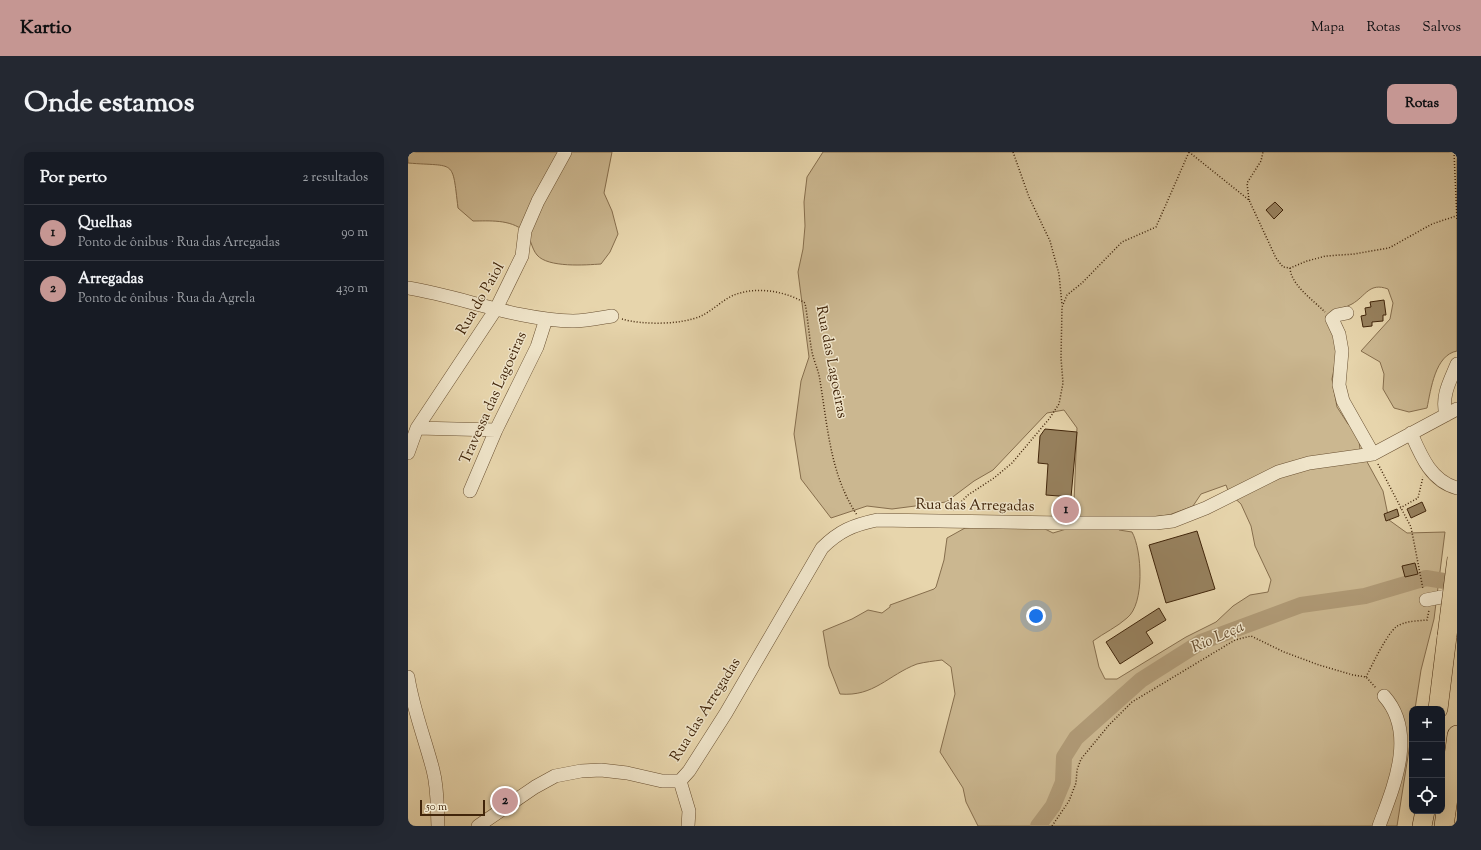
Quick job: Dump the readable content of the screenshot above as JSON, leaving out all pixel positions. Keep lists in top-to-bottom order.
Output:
{
  "streets": {
    "street": ["Rua do Paiol", "Travessa das Lagoeiras", "Rua das Arregadas"],
    "path": ["Rua das Lagoeiras"]
  },
  "crossings": [
    ["Rua das Lagoeiras", "Rua das Arregadas"]
  ],
  "water": ["Rio Leça"],
  "scale_bar": "50 m",
  "page": {
    "header": "Kartio",
    "nav": ["Mapa", "Rotas", "Salvos"],
    "title": "Onde estamos",
    "buttons": "Rotas",
    "heading": ["Por perto", "2 resultados"],
    "list": [
      {
        "mark": "1",
        "name": "Quelhas",
        "note": "Ponto de ônibus · Rua das Arregadas",
        "value": "90 m"
      },
      {
        "mark": "2",
        "name": "Arregadas",
        "note": "Ponto de ônibus · Rua da Agrela",
        "value": "430 m"
      }
    ],
    "pins": ["1", "2"],
    "map_buttons": ["+", "−"],
    "scale": "50 m"
  }
}
